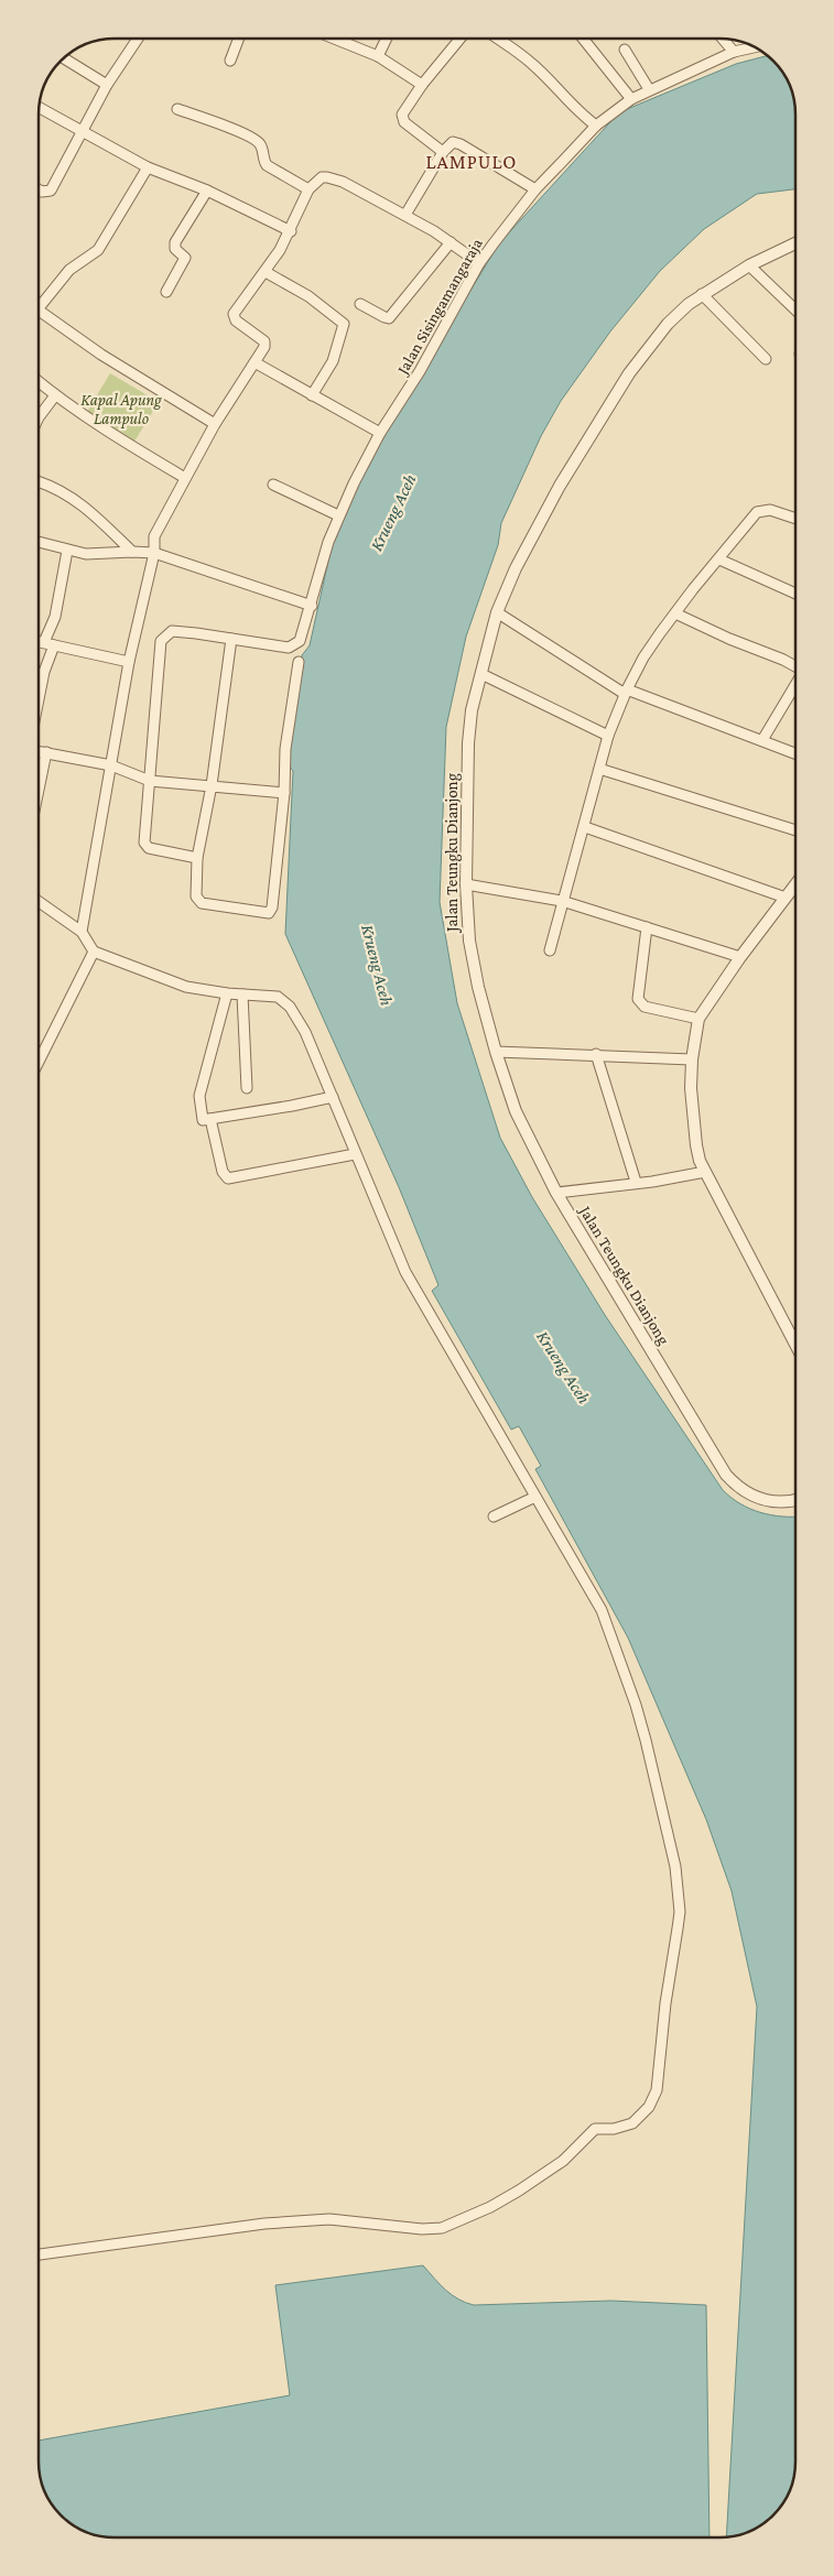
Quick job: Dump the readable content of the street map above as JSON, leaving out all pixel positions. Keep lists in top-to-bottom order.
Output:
{
  "streets": {
    "street": ["Jalan Sisingamangaraja", "Jalan Teungku Dianjong"]
  },
  "districts": ["LAMPULO"],
  "water": ["Krueng Aceh"],
  "parks": ["Kapal Apung Lampulo"]
}
